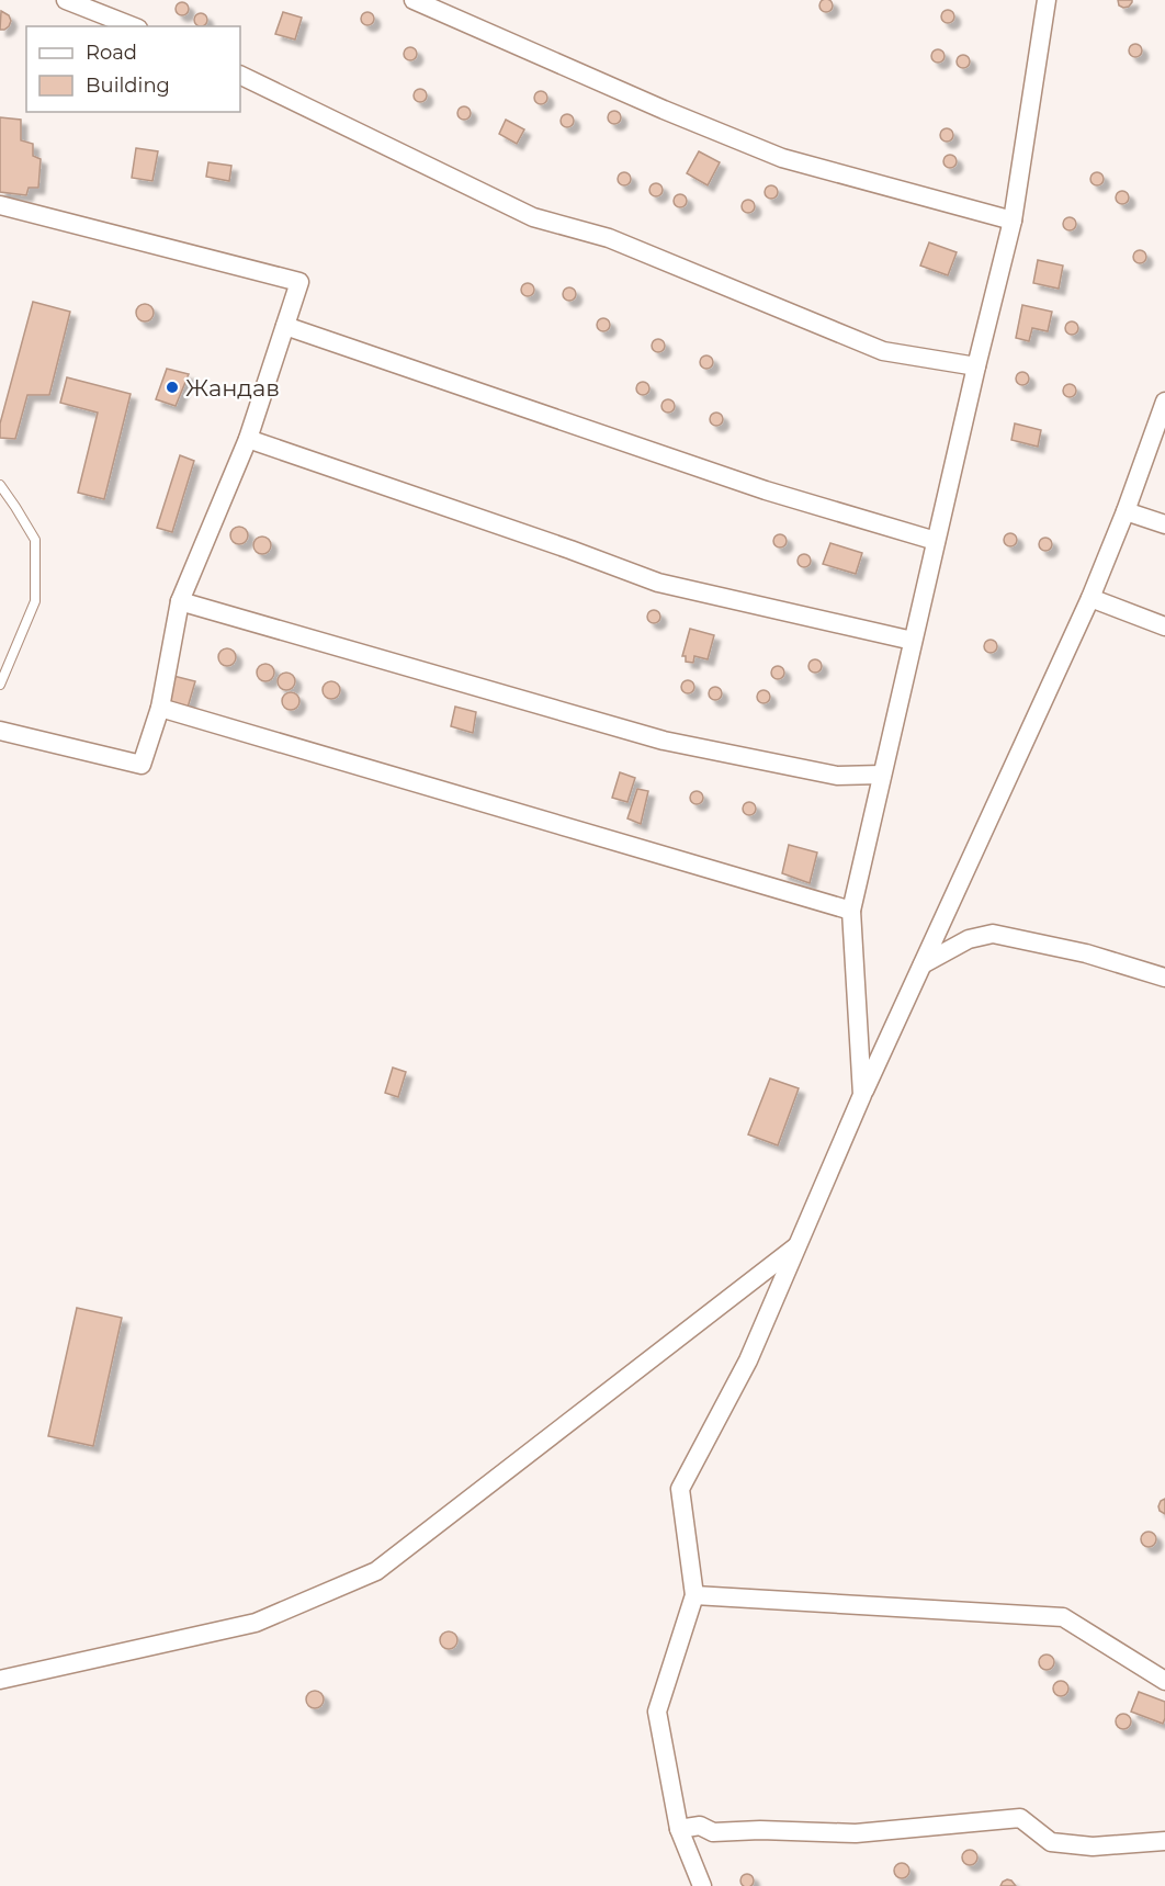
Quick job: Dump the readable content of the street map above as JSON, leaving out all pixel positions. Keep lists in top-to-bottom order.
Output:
{
  "places": ["Жандав"],
  "legend": ["Road", "Building"]
}
